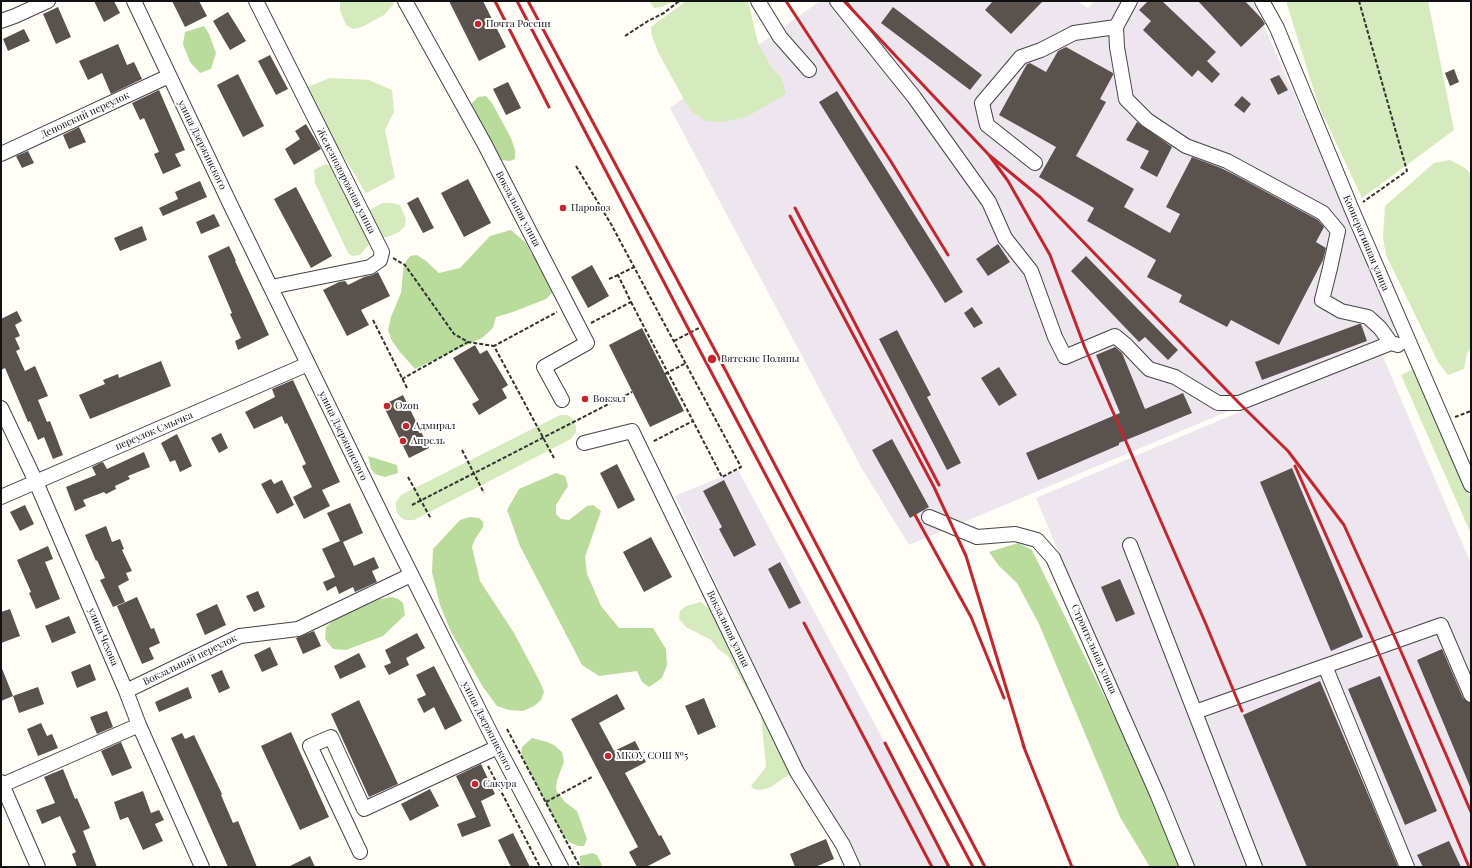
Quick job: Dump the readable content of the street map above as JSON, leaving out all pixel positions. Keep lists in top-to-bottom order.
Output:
{
  "streets": {
    "street": [
      "Деповский переулок",
      "улица Дзержинского",
      "Железнодорожная улица",
      "Вокзальная улица",
      "Кооперативная улица",
      "переулок Смычка",
      "улица Чехова",
      "Строительная улица",
      "Вокзальный переулок"
    ]
  },
  "crossings": [
    ["Деповский переулок", "улица Дзержинского"],
    ["улица Дзержинского", "переулок Смычка"],
    ["улица Дзержинского", "Вокзальный переулок"],
    ["переулок Смычка", "улица Чехова"],
    ["улица Чехова", "Вокзальный переулок"]
  ],
  "places": [
    "Почта России",
    "Паровоз",
    "Вятские Поляны",
    "Вокзал",
    "Ozon",
    "Адмирал",
    "Апрель",
    "МКОУ СОШ №5",
    "Сакура"
  ]
}
